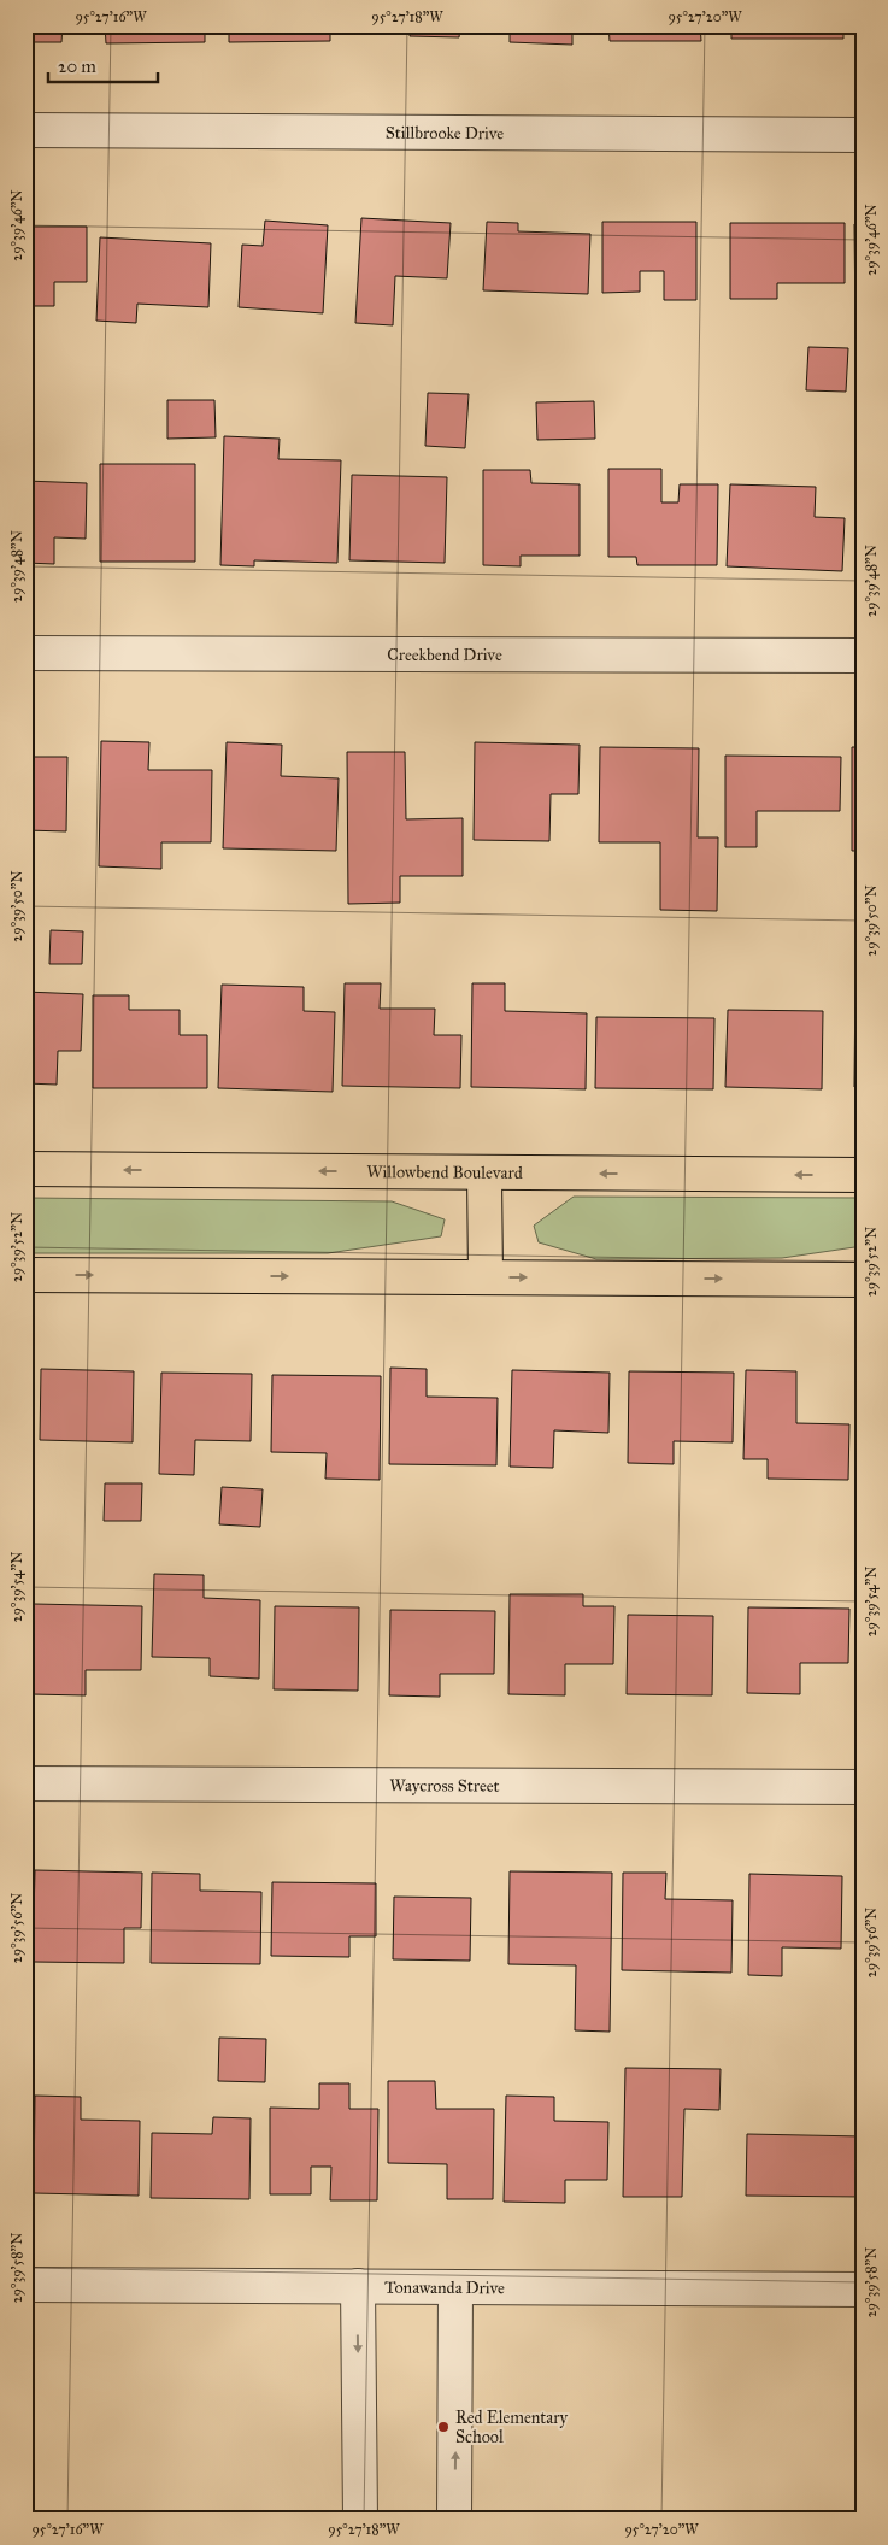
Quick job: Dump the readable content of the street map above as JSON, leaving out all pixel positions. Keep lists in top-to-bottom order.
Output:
{
  "streets": {
    "main road": ["Willowbend Boulevard"],
    "street": [
      "Stillbrooke Drive",
      "Creekbend Drive",
      "Waycross Street",
      "Tonawanda Drive"
    ]
  },
  "places": ["Red Elementary School"],
  "scale_bar": "20 m",
  "coordinates": [
    "95°27'16\"W",
    "95°27'18\"W",
    "95°27'20\"W",
    "29°39'46\"N",
    "29°39'48\"N",
    "29°39'50\"N",
    "29°39'52\"N",
    "29°39'54\"N",
    "29°39'56\"N",
    "29°39'58\"N"
  ]
}
